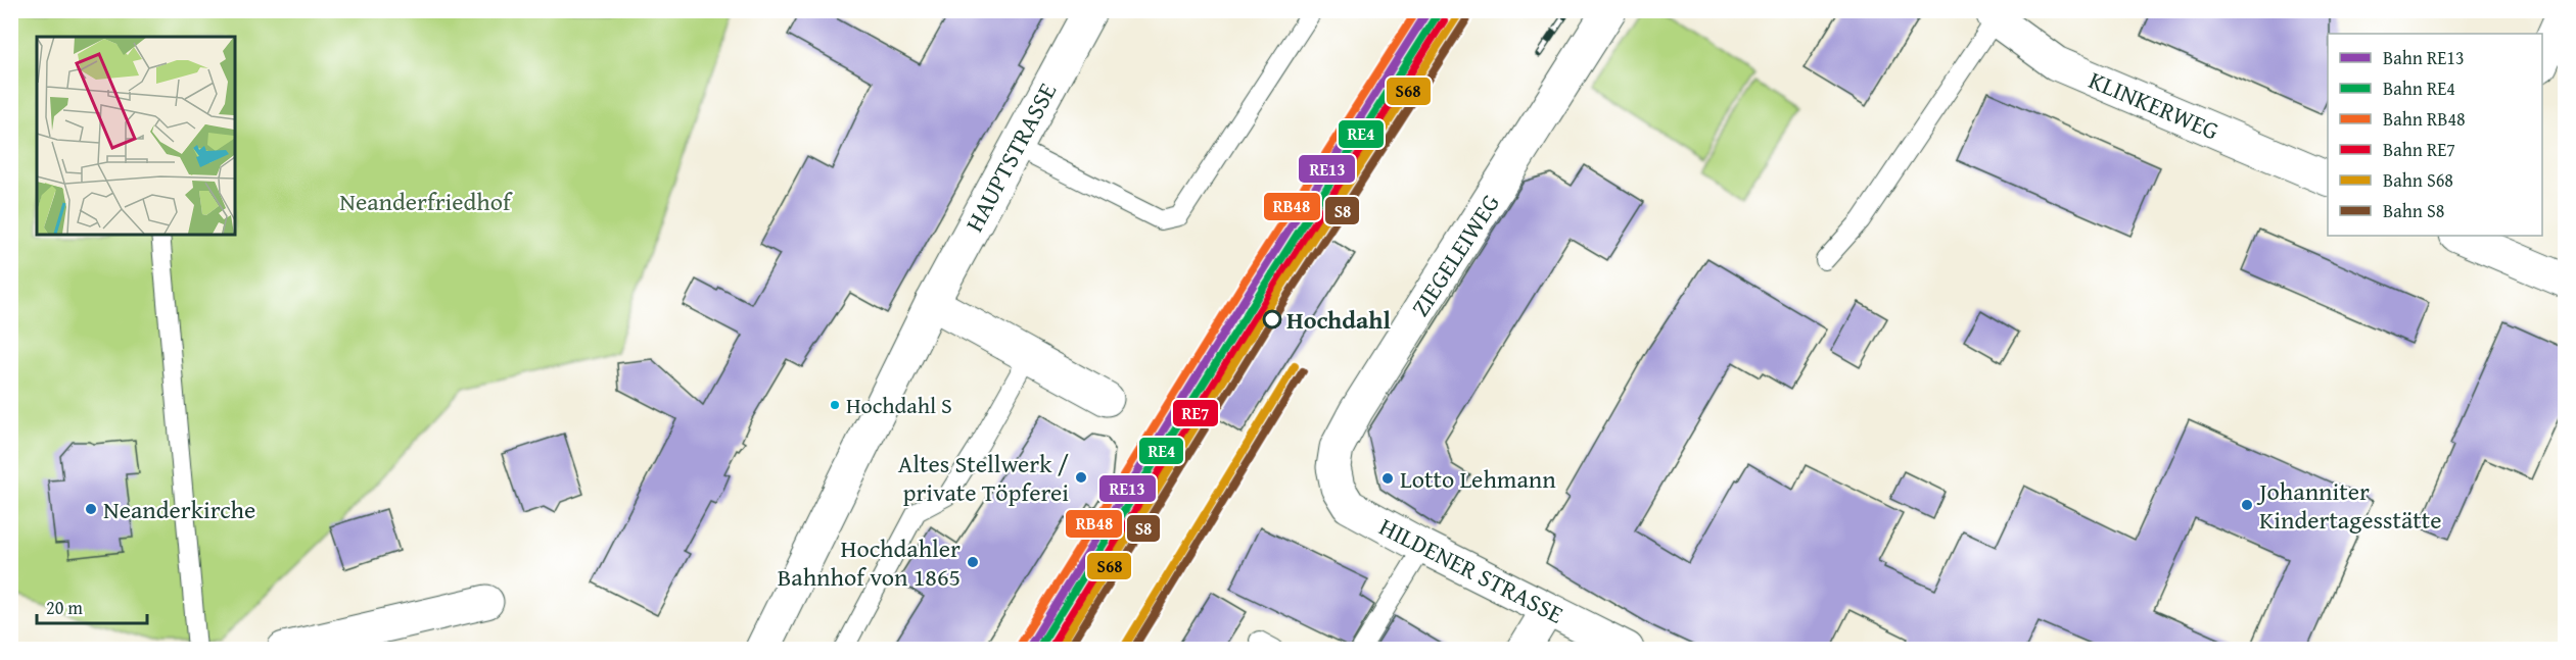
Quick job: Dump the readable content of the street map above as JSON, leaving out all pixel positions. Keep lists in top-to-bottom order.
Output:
{
  "streets": {
    "street": [
      "KLINKERWEG",
      "HAUPTSTRASSE",
      "ZIEGELEIWEG",
      "HILDENER STRASSE"
    ]
  },
  "crossings": [
    ["ZIEGELEIWEG", "HILDENER STRASSE"]
  ],
  "parks": ["Neanderfriedhof"],
  "places": [
    "Hochdahl",
    "Hochdahl S",
    "Altes Stellwerk / private Töpferei",
    "Lotto Lehmann",
    "Johanniter Kindertagesstätte",
    "Neanderkirche",
    "Hochdahler Bahnhof von 1865"
  ],
  "lines": [
    "rail line RE13",
    "rail line RB48",
    "rail line S68",
    "rail line RE4",
    "rail line S8",
    "rail line RE7"
  ],
  "legend": [
    "Bahn RE13",
    "Bahn RE4",
    "Bahn RB48",
    "Bahn RE7",
    "Bahn S68",
    "Bahn S8"
  ],
  "scale_bar": "20 m"
}
